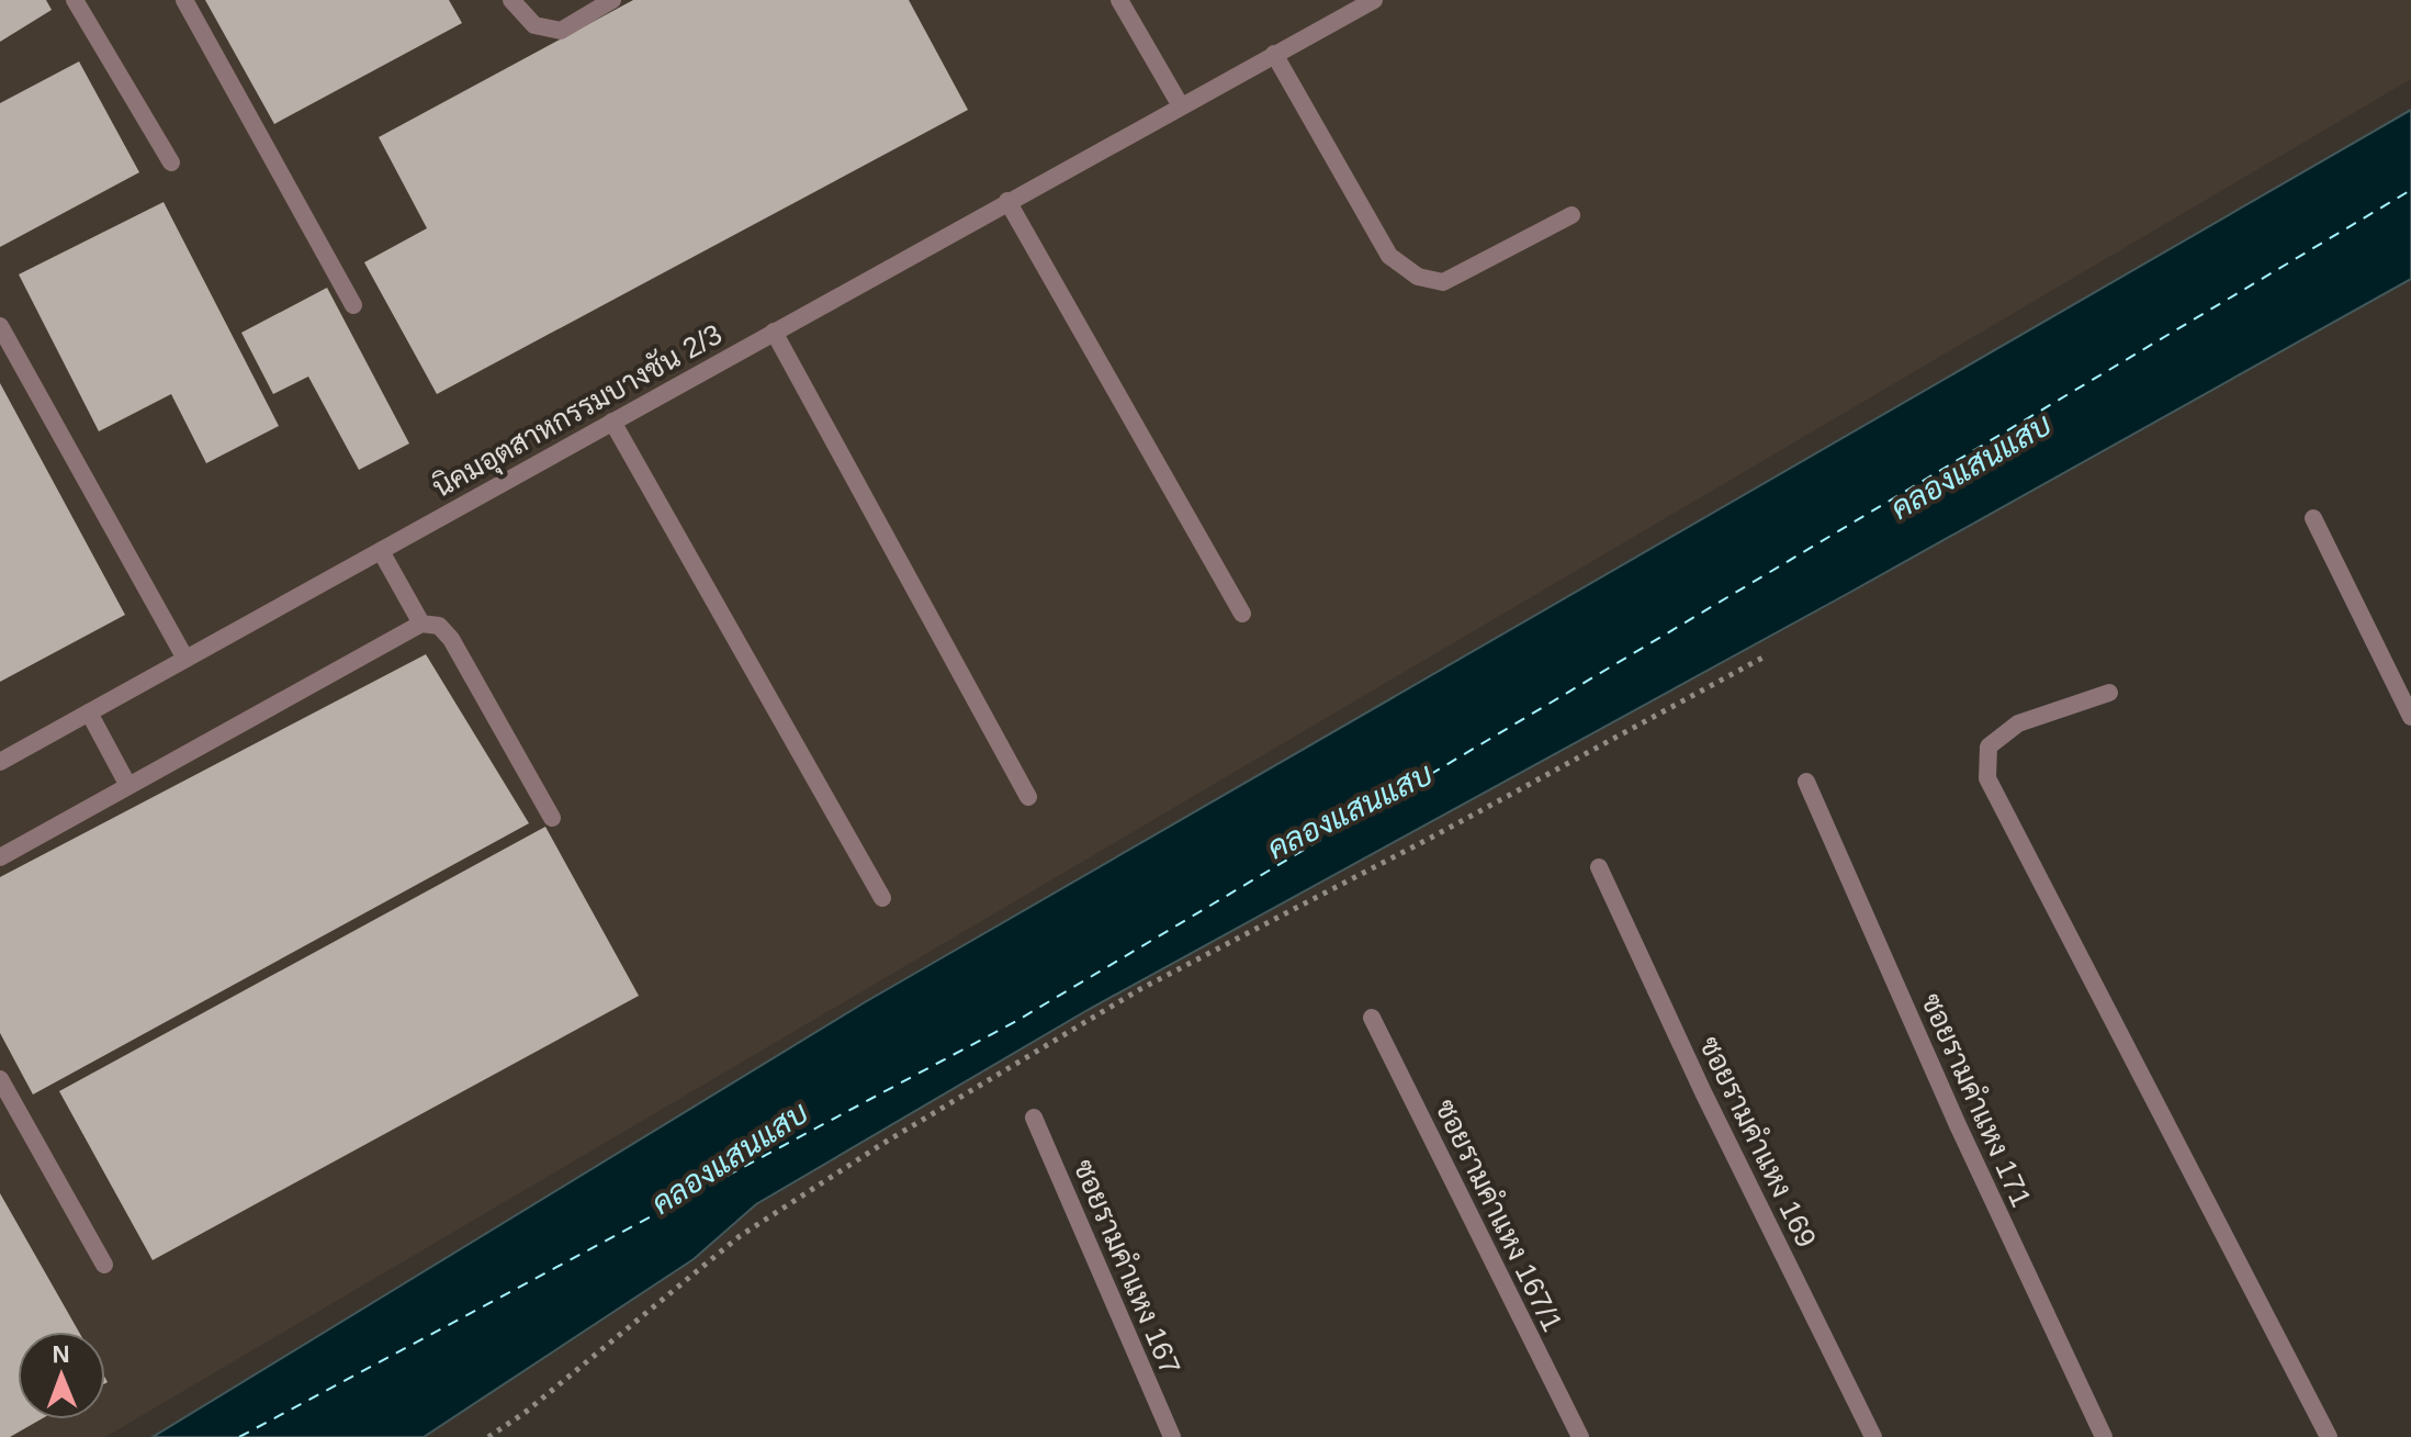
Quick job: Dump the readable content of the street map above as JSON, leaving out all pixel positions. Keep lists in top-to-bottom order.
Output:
{
  "streets": {
    "street": [
      "นิคมอุตสาหกรรมบางชัน 2/3",
      "ซอยรามคำแหง 171",
      "ซอยรามคำแหง 169",
      "ซอยรามคำแหง 167/1",
      "ซอยรามคำแหง 167"
    ]
  },
  "water": ["คลองแสนแสบ"],
  "north": "top"
}
